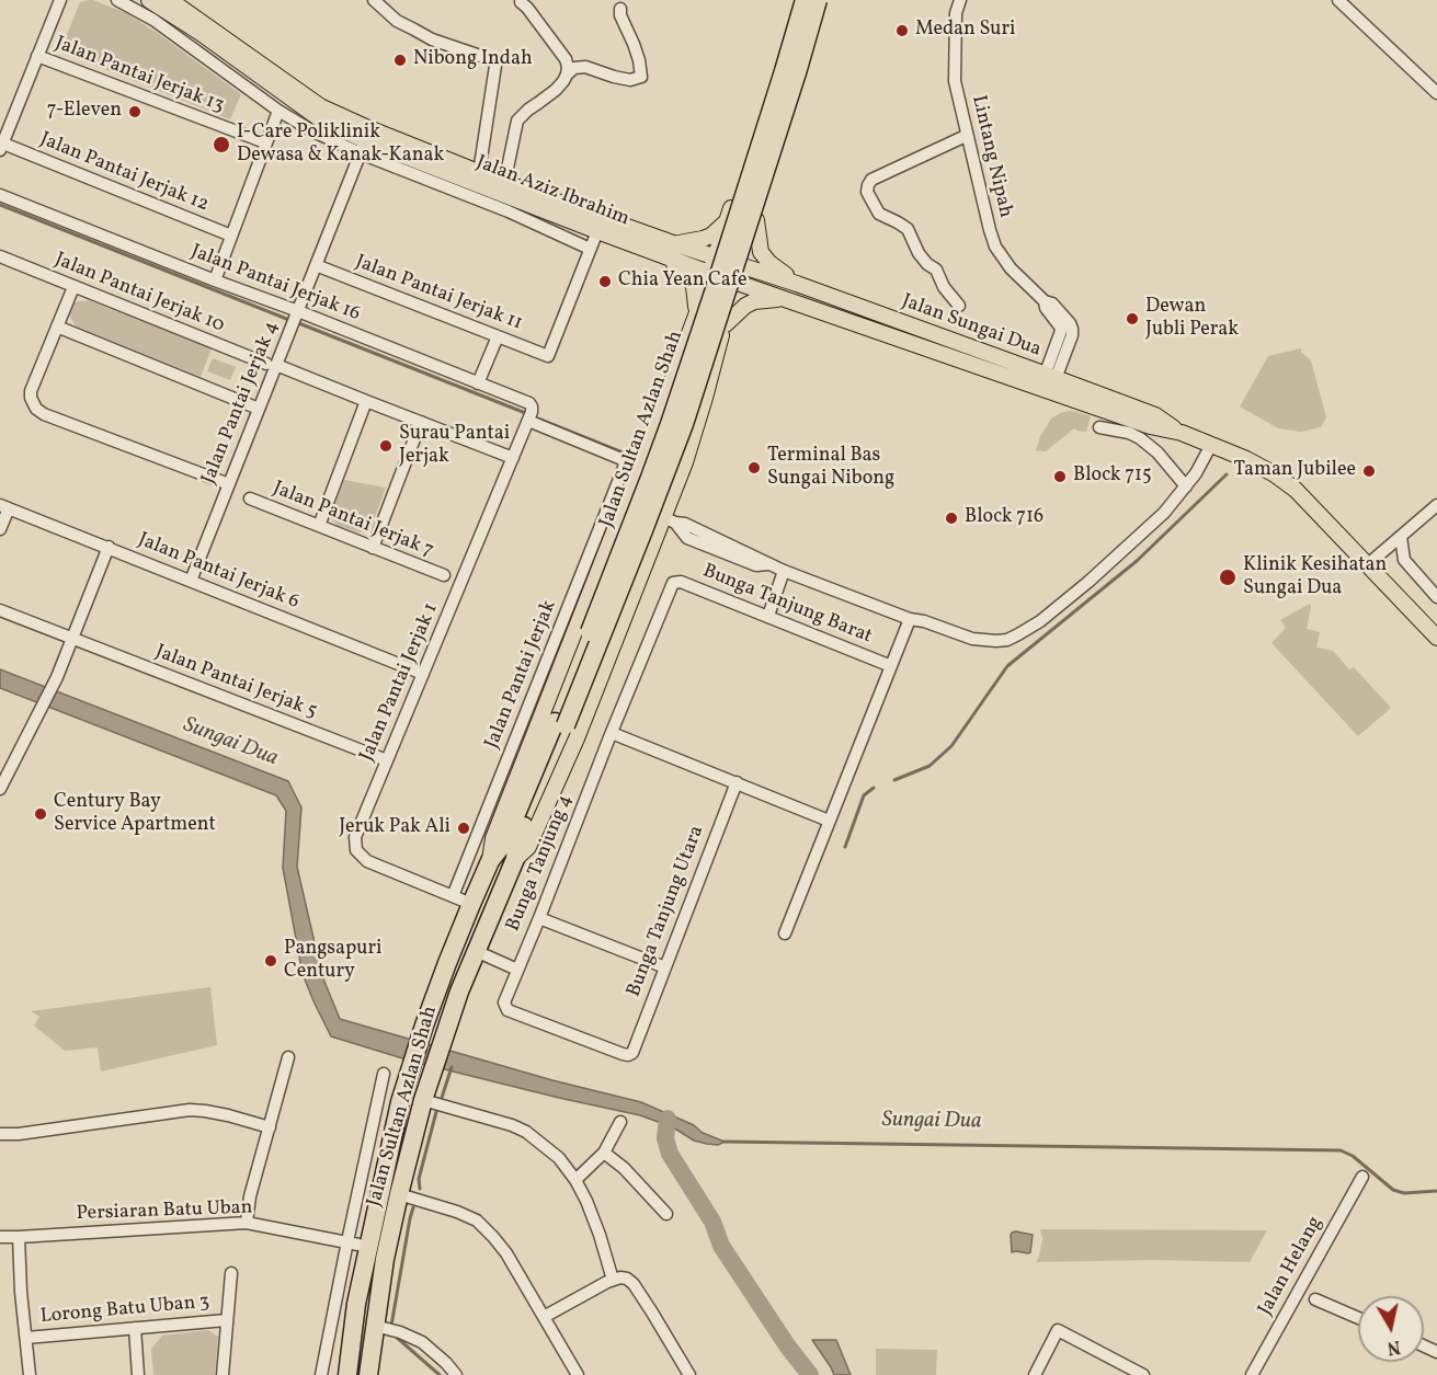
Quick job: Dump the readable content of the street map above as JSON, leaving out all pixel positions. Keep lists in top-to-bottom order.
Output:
{
  "streets": {
    "highway": ["Jalan Sultan Azlan Shah"],
    "main road": ["Jalan Aziz Ibrahim", "Jalan Sungai Dua"],
    "street": [
      "Jalan Pantai Jerjak 13",
      "Lintang Nipah",
      "Jalan Pantai Jerjak 12",
      "Jalan Pantai Jerjak 16",
      "Jalan Pantai Jerjak 10",
      "Jalan Pantai Jerjak 11",
      "Jalan Pantai Jerjak 4",
      "Jalan Pantai Jerjak 7",
      "Jalan Pantai Jerjak 6",
      "Bunga Tanjung Barat",
      "Jalan Pantai Jerjak",
      "Jalan Pantai Jerjak 5",
      "Jalan Pantai Jerjak 1",
      "Bunga Tanjung 4",
      "Bunga Tanjung Utara",
      "Persiaran Batu Uban",
      "Jalan Helang",
      "Lorong Batu Uban 3"
    ]
  },
  "crossings": [
    ["Lintang Nipah", "Jalan Sungai Dua"],
    ["Jalan Aziz Ibrahim", "Jalan Sungai Dua"],
    ["Jalan Aziz Ibrahim", "Jalan Pantai Jerjak 4"],
    ["Jalan Aziz Ibrahim", "Jalan Sultan Azlan Shah"],
    ["Jalan Pantai Jerjak 16", "Jalan Pantai Jerjak 4"],
    ["Jalan Pantai Jerjak 16", "Jalan Pantai Jerjak"],
    ["Jalan Pantai Jerjak 16", "Jalan Pantai Jerjak 1"],
    ["Jalan Pantai Jerjak 10", "Jalan Pantai Jerjak 4"],
    ["Jalan Pantai Jerjak 10", "Jalan Pantai Jerjak 1"],
    ["Jalan Pantai Jerjak 11", "Jalan Pantai Jerjak 4"],
    ["Jalan Sungai Dua", "Jalan Sultan Azlan Shah"],
    ["Jalan Pantai Jerjak 4", "Jalan Pantai Jerjak 6"],
    ["Jalan Sultan Azlan Shah", "Jalan Pantai Jerjak 1"],
    ["Jalan Sultan Azlan Shah", "Persiaran Batu Uban"],
    ["Jalan Pantai Jerjak 6", "Jalan Pantai Jerjak 1"],
    ["Bunga Tanjung Barat", "Bunga Tanjung 4"],
    ["Jalan Pantai Jerjak", "Jalan Pantai Jerjak 1"],
    ["Jalan Pantai Jerjak 5", "Jalan Pantai Jerjak 1"],
    ["Bunga Tanjung 4", "Bunga Tanjung Utara"]
  ],
  "water": ["Sungai Dua"],
  "places": [
    "Medan Suri",
    "Nibong Indah",
    "7-Eleven",
    "I-Care Poliklinik Dewasa & Kanak-Kanak",
    "Chia Yean Cafe",
    "Dewan Jubli Perak",
    "Surau Pantai Jerjak",
    "Terminal Bas Sungai Nibong",
    "Taman Jubilee",
    "Block 715",
    "Block 716",
    "Klinik Kesihatan Sungai Dua",
    "Century Bay Service Apartment",
    "Jeruk Pak Ali",
    "Pangsapuri Century"
  ],
  "north": "bottom"
}
